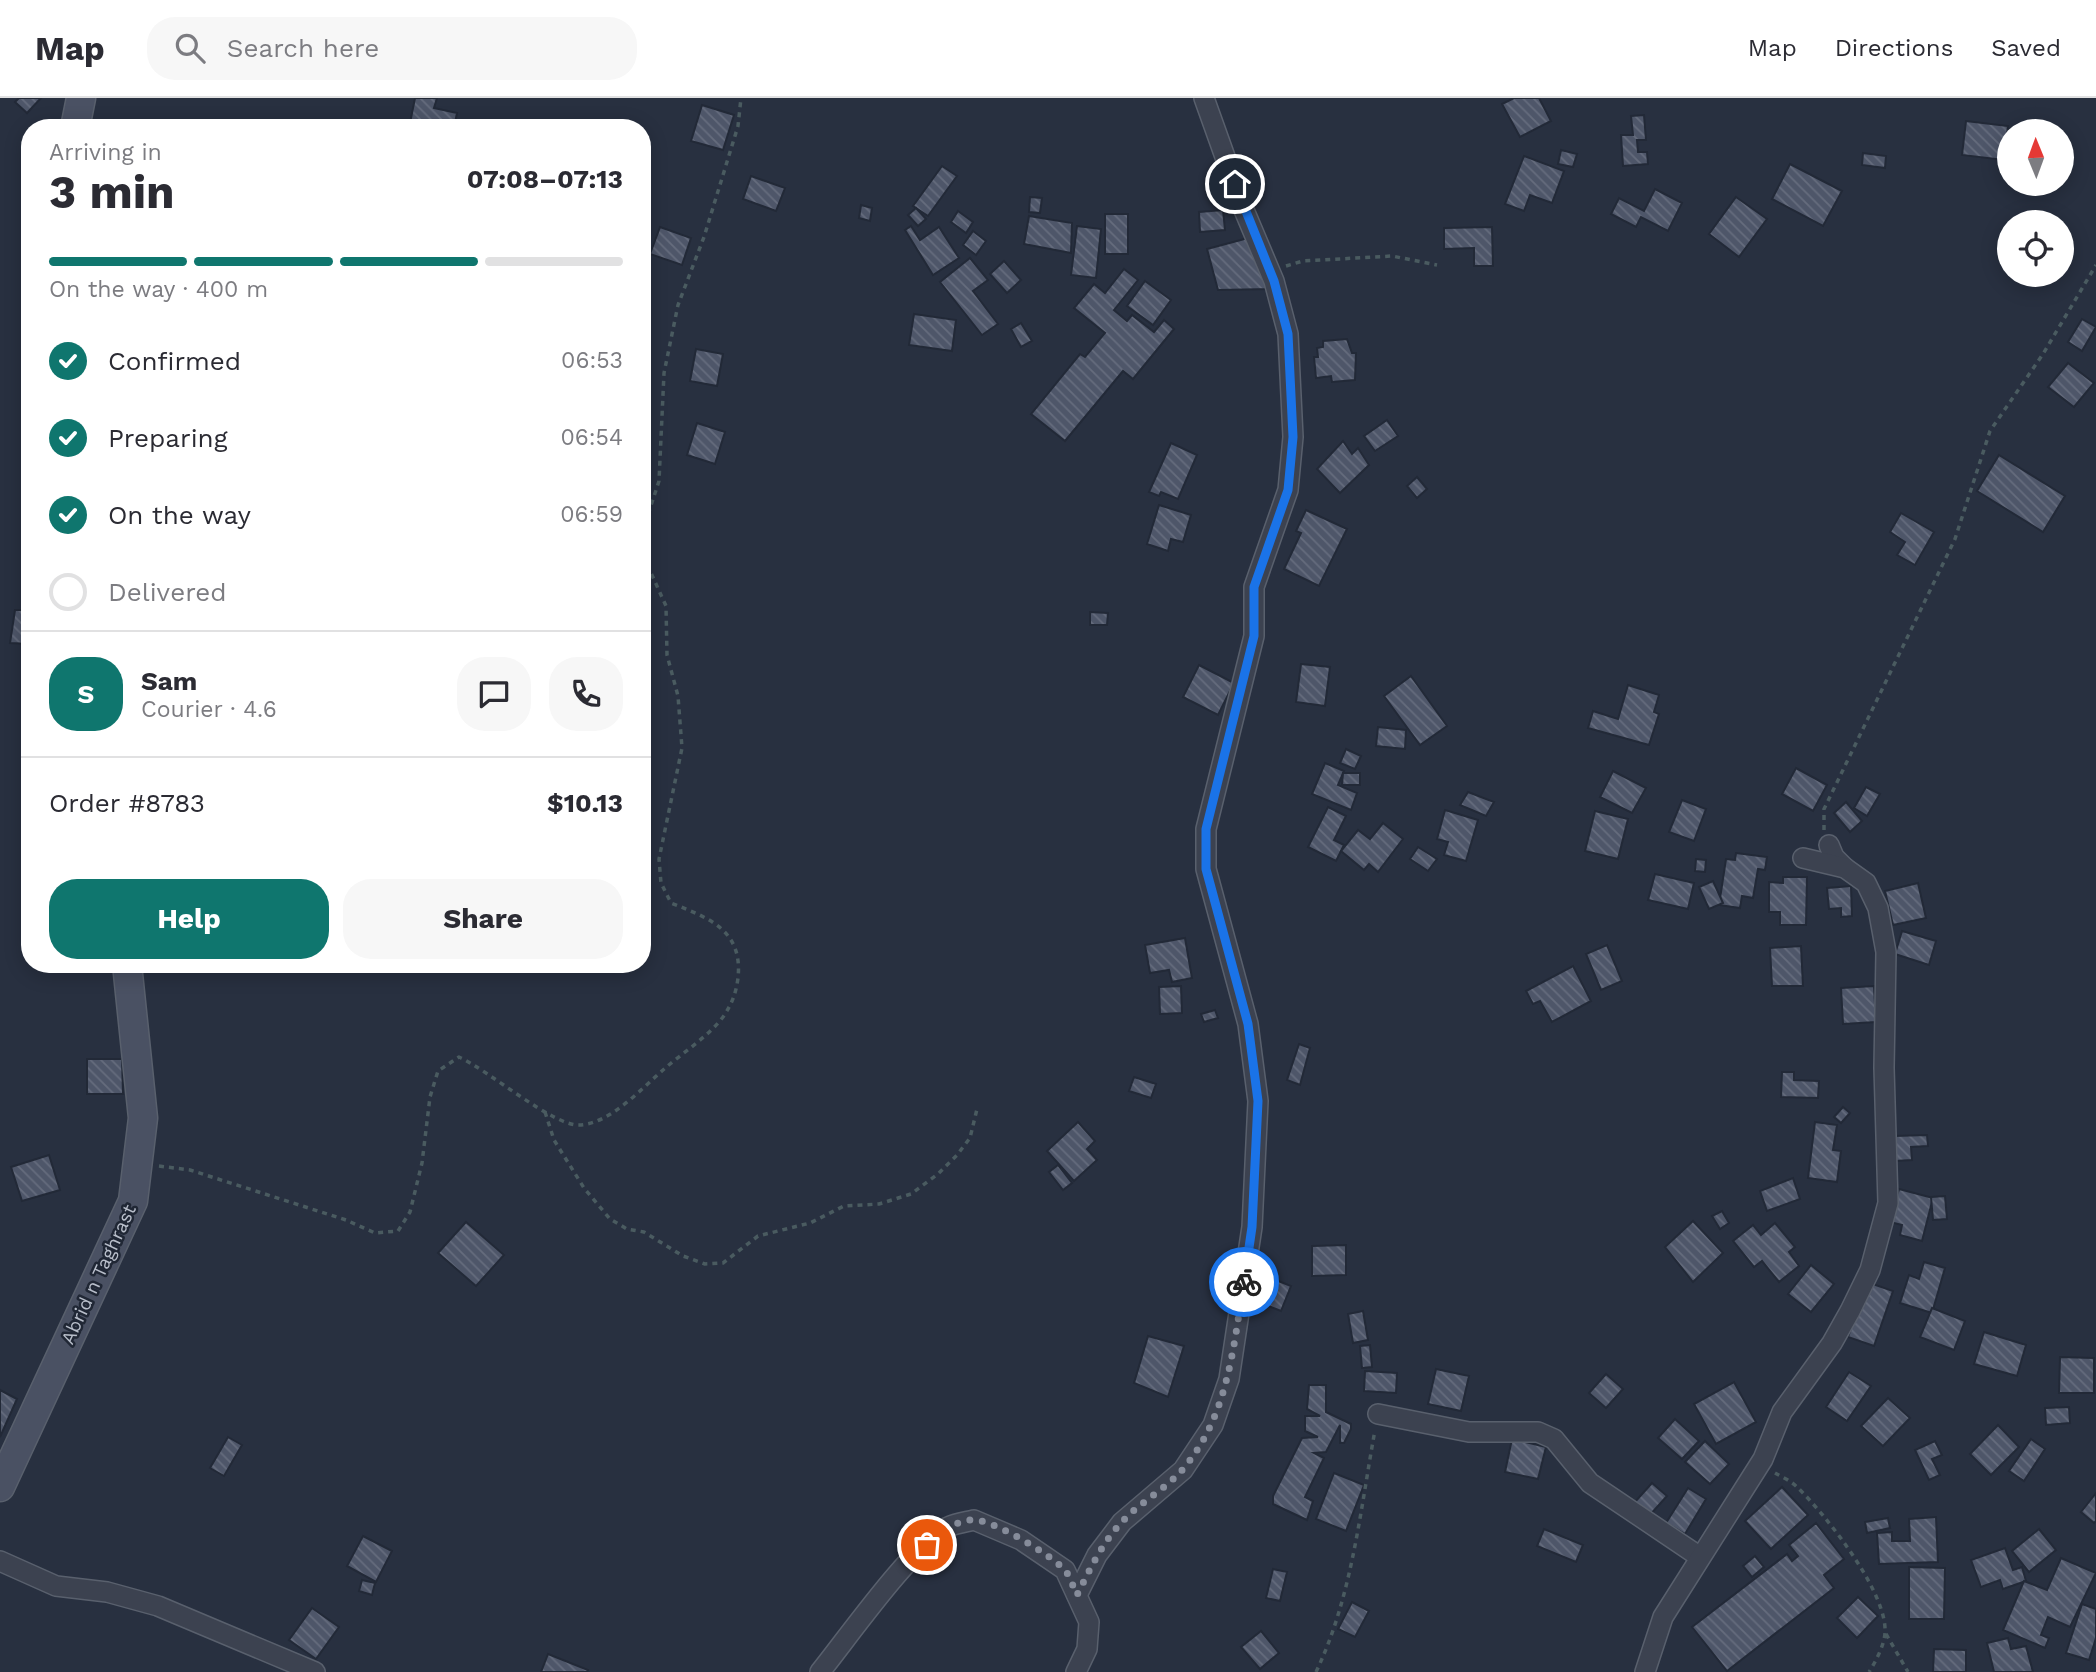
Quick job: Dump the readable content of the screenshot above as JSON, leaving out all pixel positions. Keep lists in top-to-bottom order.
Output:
{
  "streets": {
    "street": ["Abrid n Taghrast"]
  },
  "north": "top",
  "page": {
    "header": "Map",
    "search": "Search here",
    "nav": ["Map", "Directions", "Saved"],
    "heading": ["3 min", "Arriving in", "07:08–07:13"],
    "panel": [
      "Sam",
      "Courier · 4.6",
      "Order #8783",
      "$10.13"
    ],
    "bar": "On the way · 400 m",
    "list": [
      ["Confirmed", "06:53"],
      ["Preparing", "06:54"],
      ["On the way", "06:59"],
      "Delivered"
    ],
    "round": "S",
    "buttons": ["Help", "Share"]
  }
}
